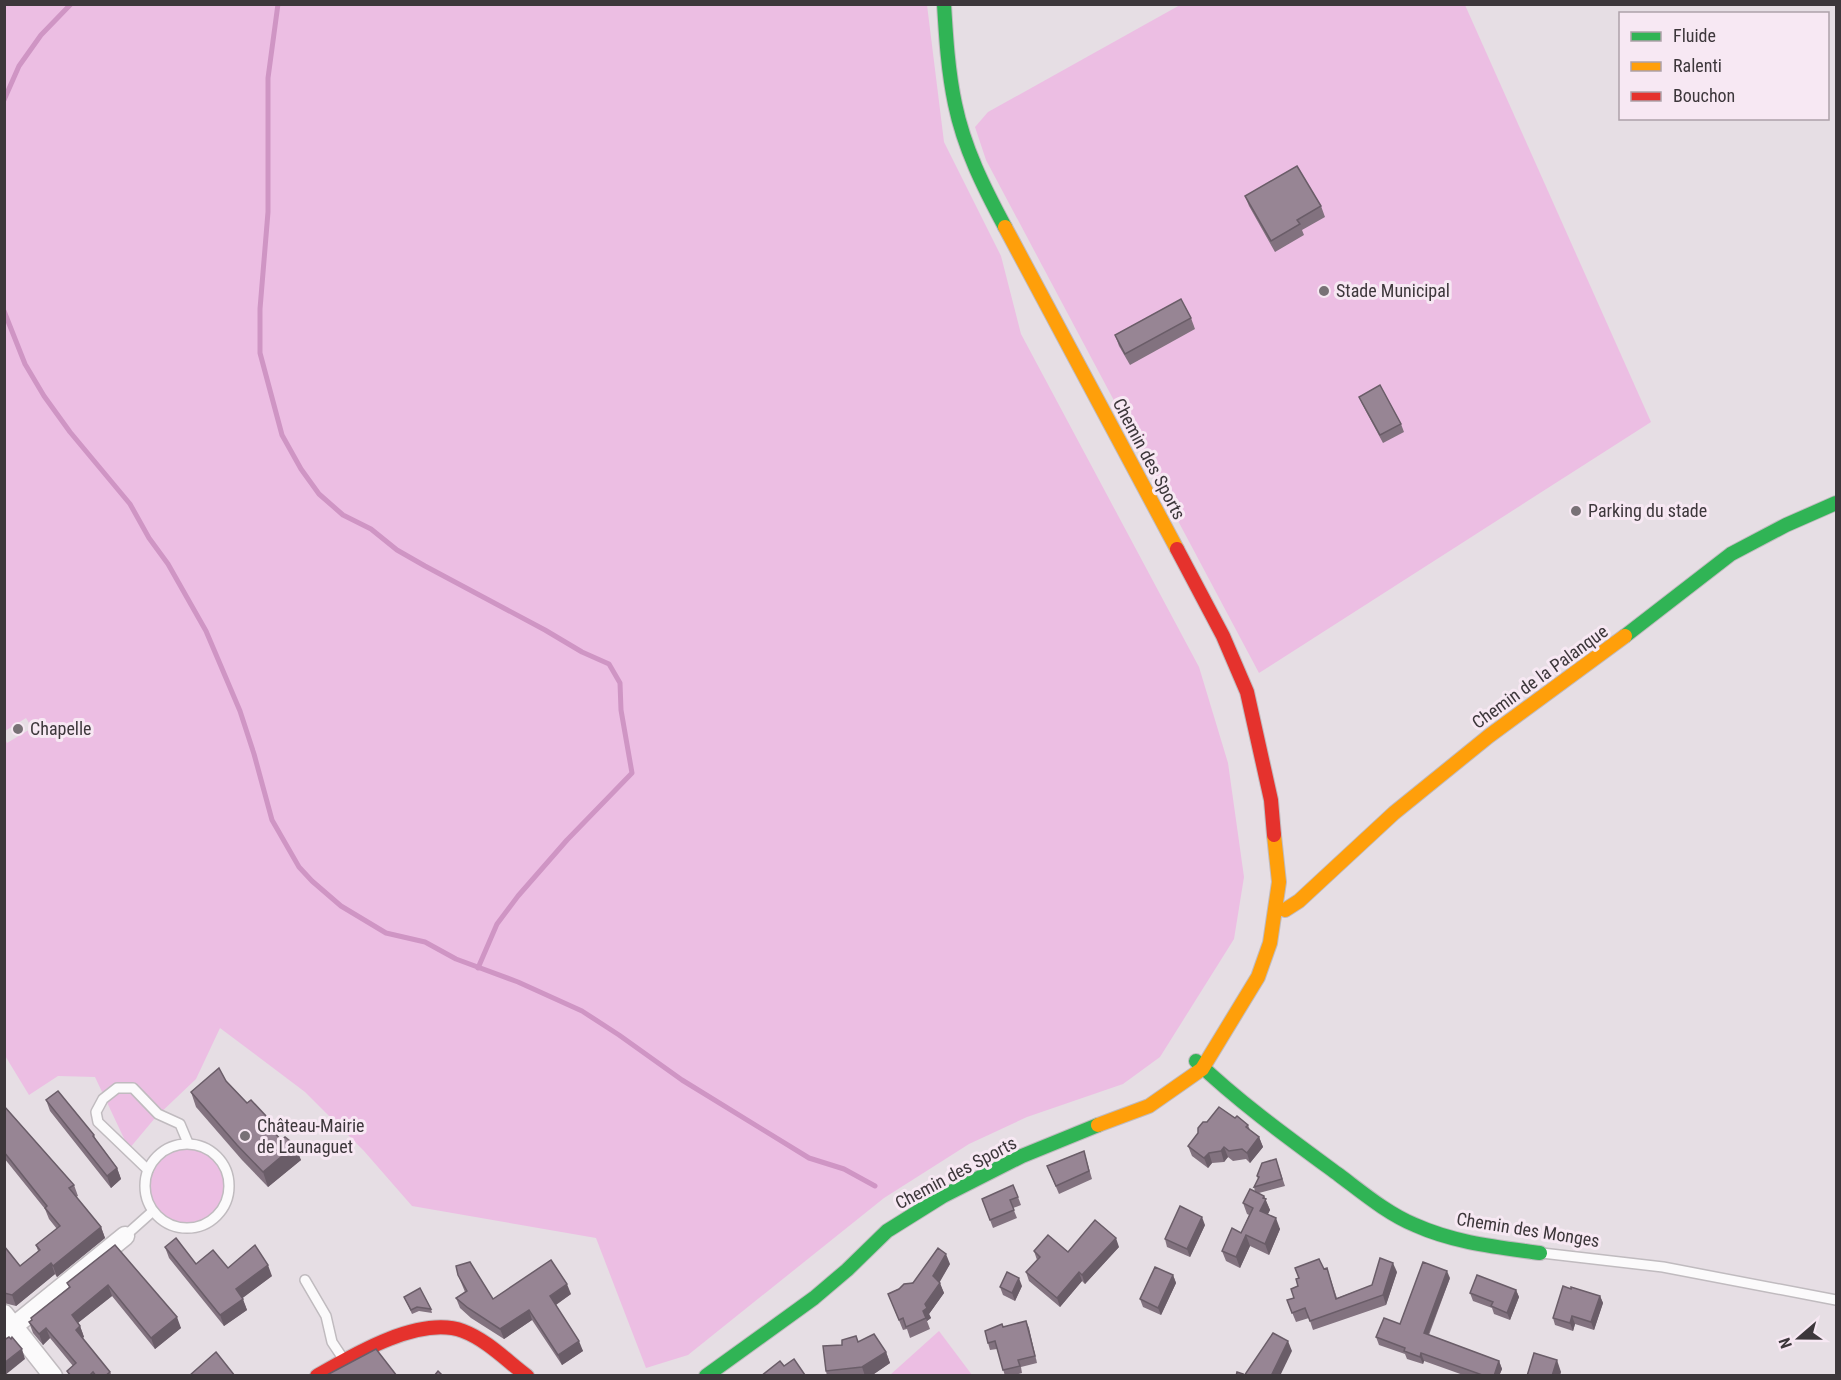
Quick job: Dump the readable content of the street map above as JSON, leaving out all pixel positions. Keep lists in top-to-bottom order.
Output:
{
  "streets": {
    "street": ["Chemin des Sports", "Chemin de la Palanque", "Chemin des Monges"]
  },
  "crossings": [
    ["Chemin des Sports", "Chemin des Monges"]
  ],
  "places": [
    "Stade Municipal",
    "Parking du stade",
    "Chapelle",
    "Château-Mairie de Launaguet"
  ],
  "legend": ["Fluide", "Ralenti", "Bouchon"],
  "north": "left"
}
